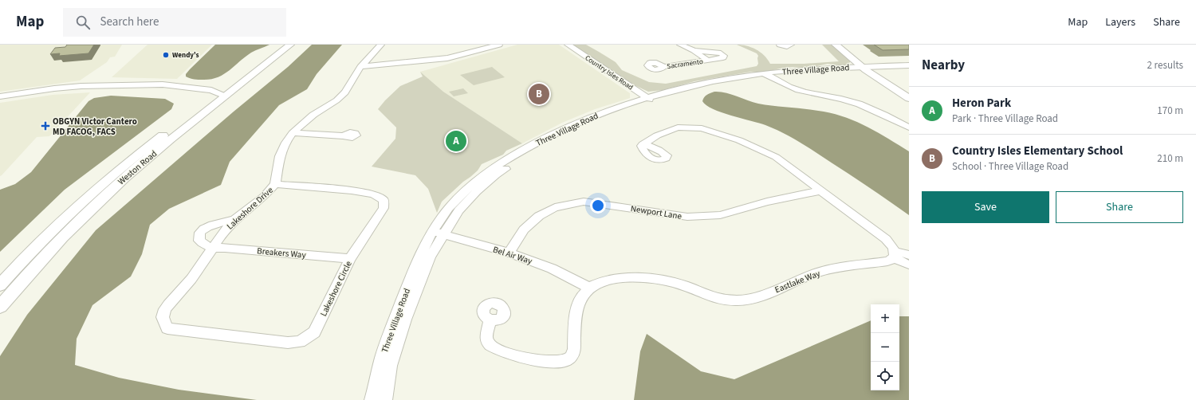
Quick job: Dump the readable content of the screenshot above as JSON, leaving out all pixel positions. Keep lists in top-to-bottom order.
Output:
{
  "streets": {
    "main road": ["Weston Road"],
    "street": [
      "Sacramento",
      "Three Village Road",
      "Country Isles Road",
      "Lakeshore Drive",
      "Newport Lane",
      "Breakers Way",
      "Bel Air Way",
      "Eastlake Way",
      "Lakeshore Circle"
    ]
  },
  "crossings": [
    ["Three Village Road", "Country Isles Road"],
    ["Three Village Road", "Bel Air Way"],
    ["Lakeshore Drive", "Breakers Way"],
    ["Lakeshore Drive", "Lakeshore Circle"],
    ["Newport Lane", "Bel Air Way"],
    ["Breakers Way", "Lakeshore Circle"],
    ["Bel Air Way", "Eastlake Way"]
  ],
  "places": {
    "other": ["Wendy's"],
    "health": ["OBGYN Victor Cantero MD FACOG, FACS"]
  },
  "page": {
    "header": "Map",
    "search": "Search here",
    "nav": ["Map", "Layers", "Share"],
    "heading": ["Nearby", "2 results"],
    "pins": ["B", "A"],
    "list": [
      {
        "mark": "A",
        "name": "Heron Park",
        "note": "Park · Three Village Road",
        "value": "170 m"
      },
      {
        "mark": "B",
        "name": "Country Isles Elementary School",
        "note": "School · Three Village Road",
        "value": "210 m"
      }
    ],
    "buttons": ["Save", "Share"],
    "map_buttons": ["+", "−"]
  }
}
